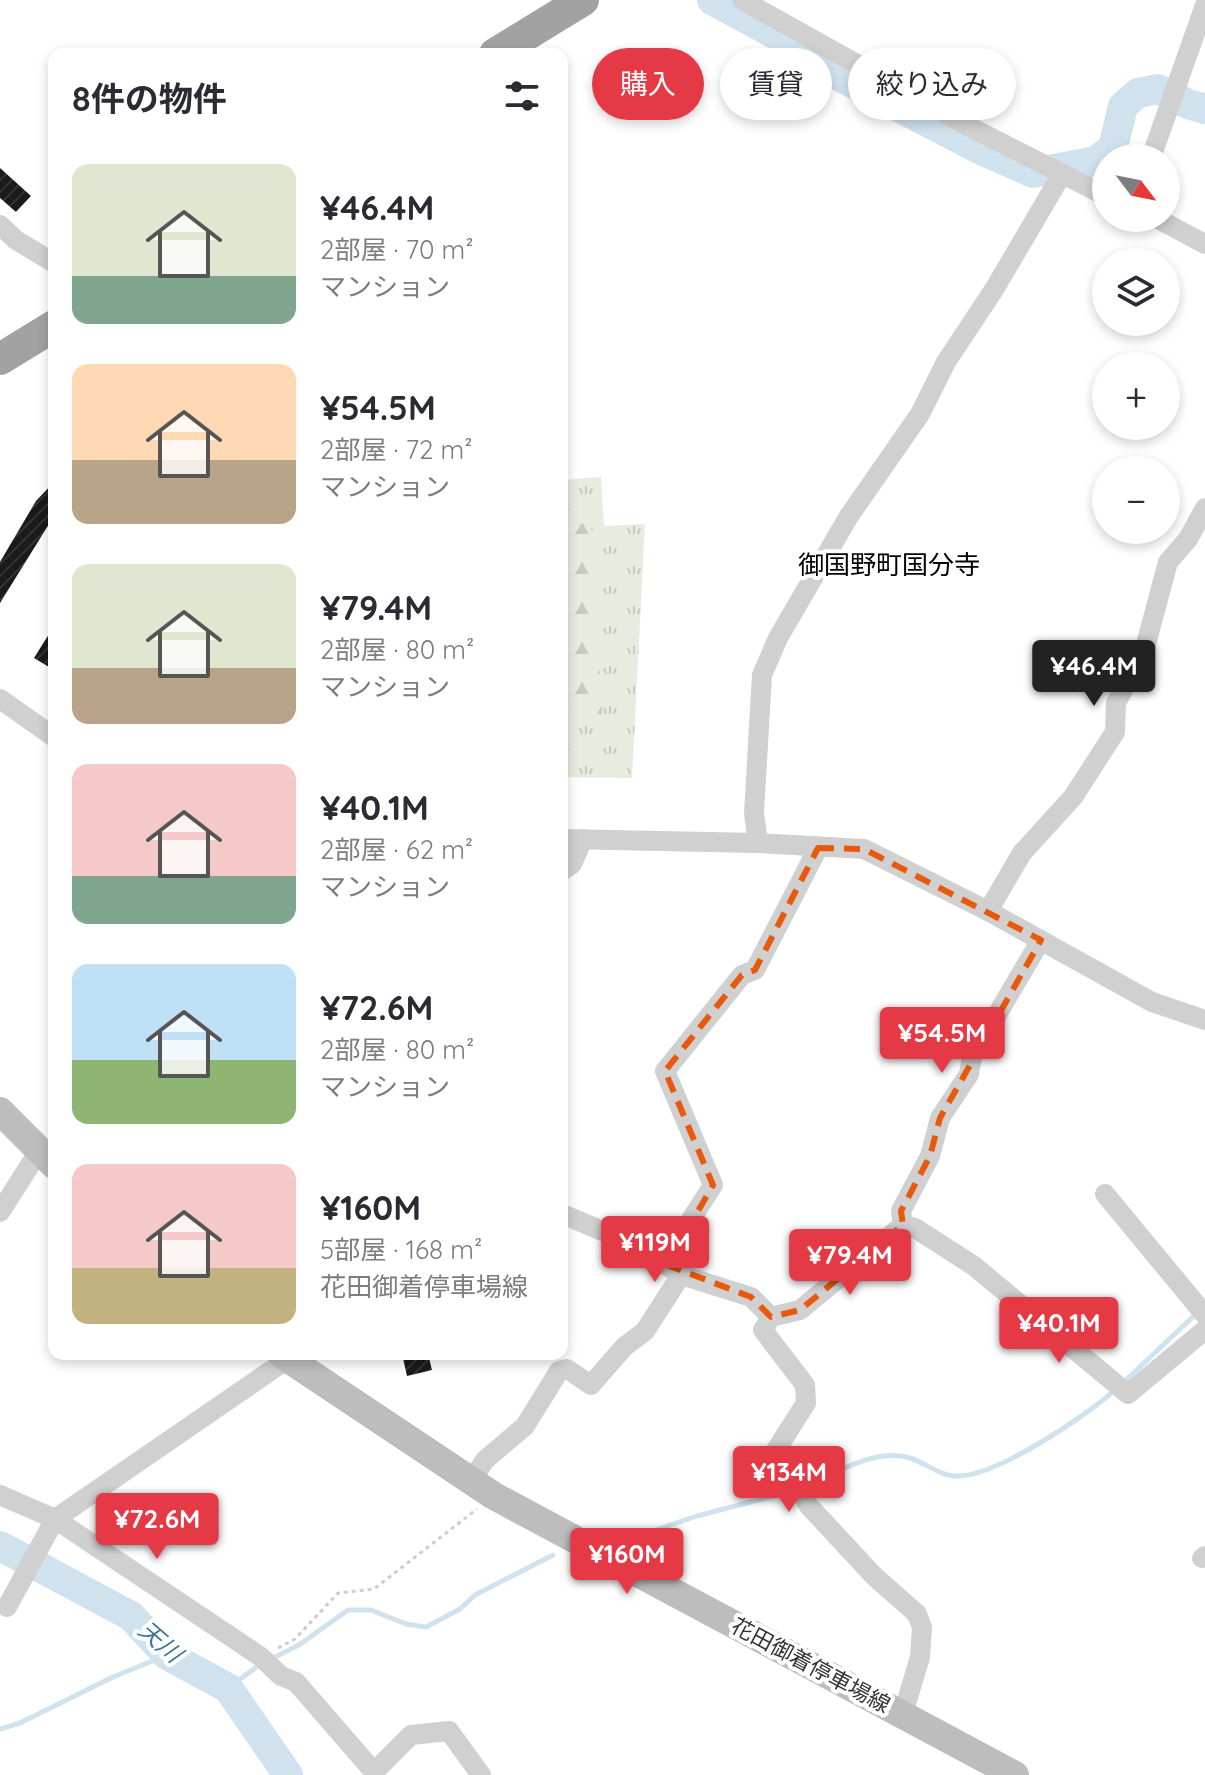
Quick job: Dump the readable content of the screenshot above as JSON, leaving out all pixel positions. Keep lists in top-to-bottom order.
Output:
{
  "streets": {
    "main road": ["花田御着停車場線"]
  },
  "districts": ["御国野町国分寺"],
  "water": ["天川"],
  "north": "bottom right",
  "page": {
    "chip": ["購入", "賃貸", "絞り込み"],
    "heading": "8件の物件",
    "map_buttons": ["+", "−"],
    "list": [
      {
        "name": "¥46.4M",
        "note": "2部屋 · 70 m² · マンション"
      },
      {
        "name": "¥54.5M",
        "note": "2部屋 · 72 m² · マンション"
      },
      {
        "name": "¥79.4M",
        "note": "2部屋 · 80 m² · マンション"
      },
      {
        "name": "¥40.1M",
        "note": "2部屋 · 62 m² · マンション"
      },
      {
        "name": "¥72.6M",
        "note": "2部屋 · 80 m² · マンション"
      },
      {
        "name": "¥160M",
        "note": "5部屋 · 168 m² · 花田御着停車場線"
      }
    ],
    "price": [
      "¥46.4M",
      "¥54.5M",
      "¥119M",
      "¥79.4M",
      "¥40.1M",
      "¥134M",
      "¥72.6M",
      "¥160M"
    ]
  }
}
